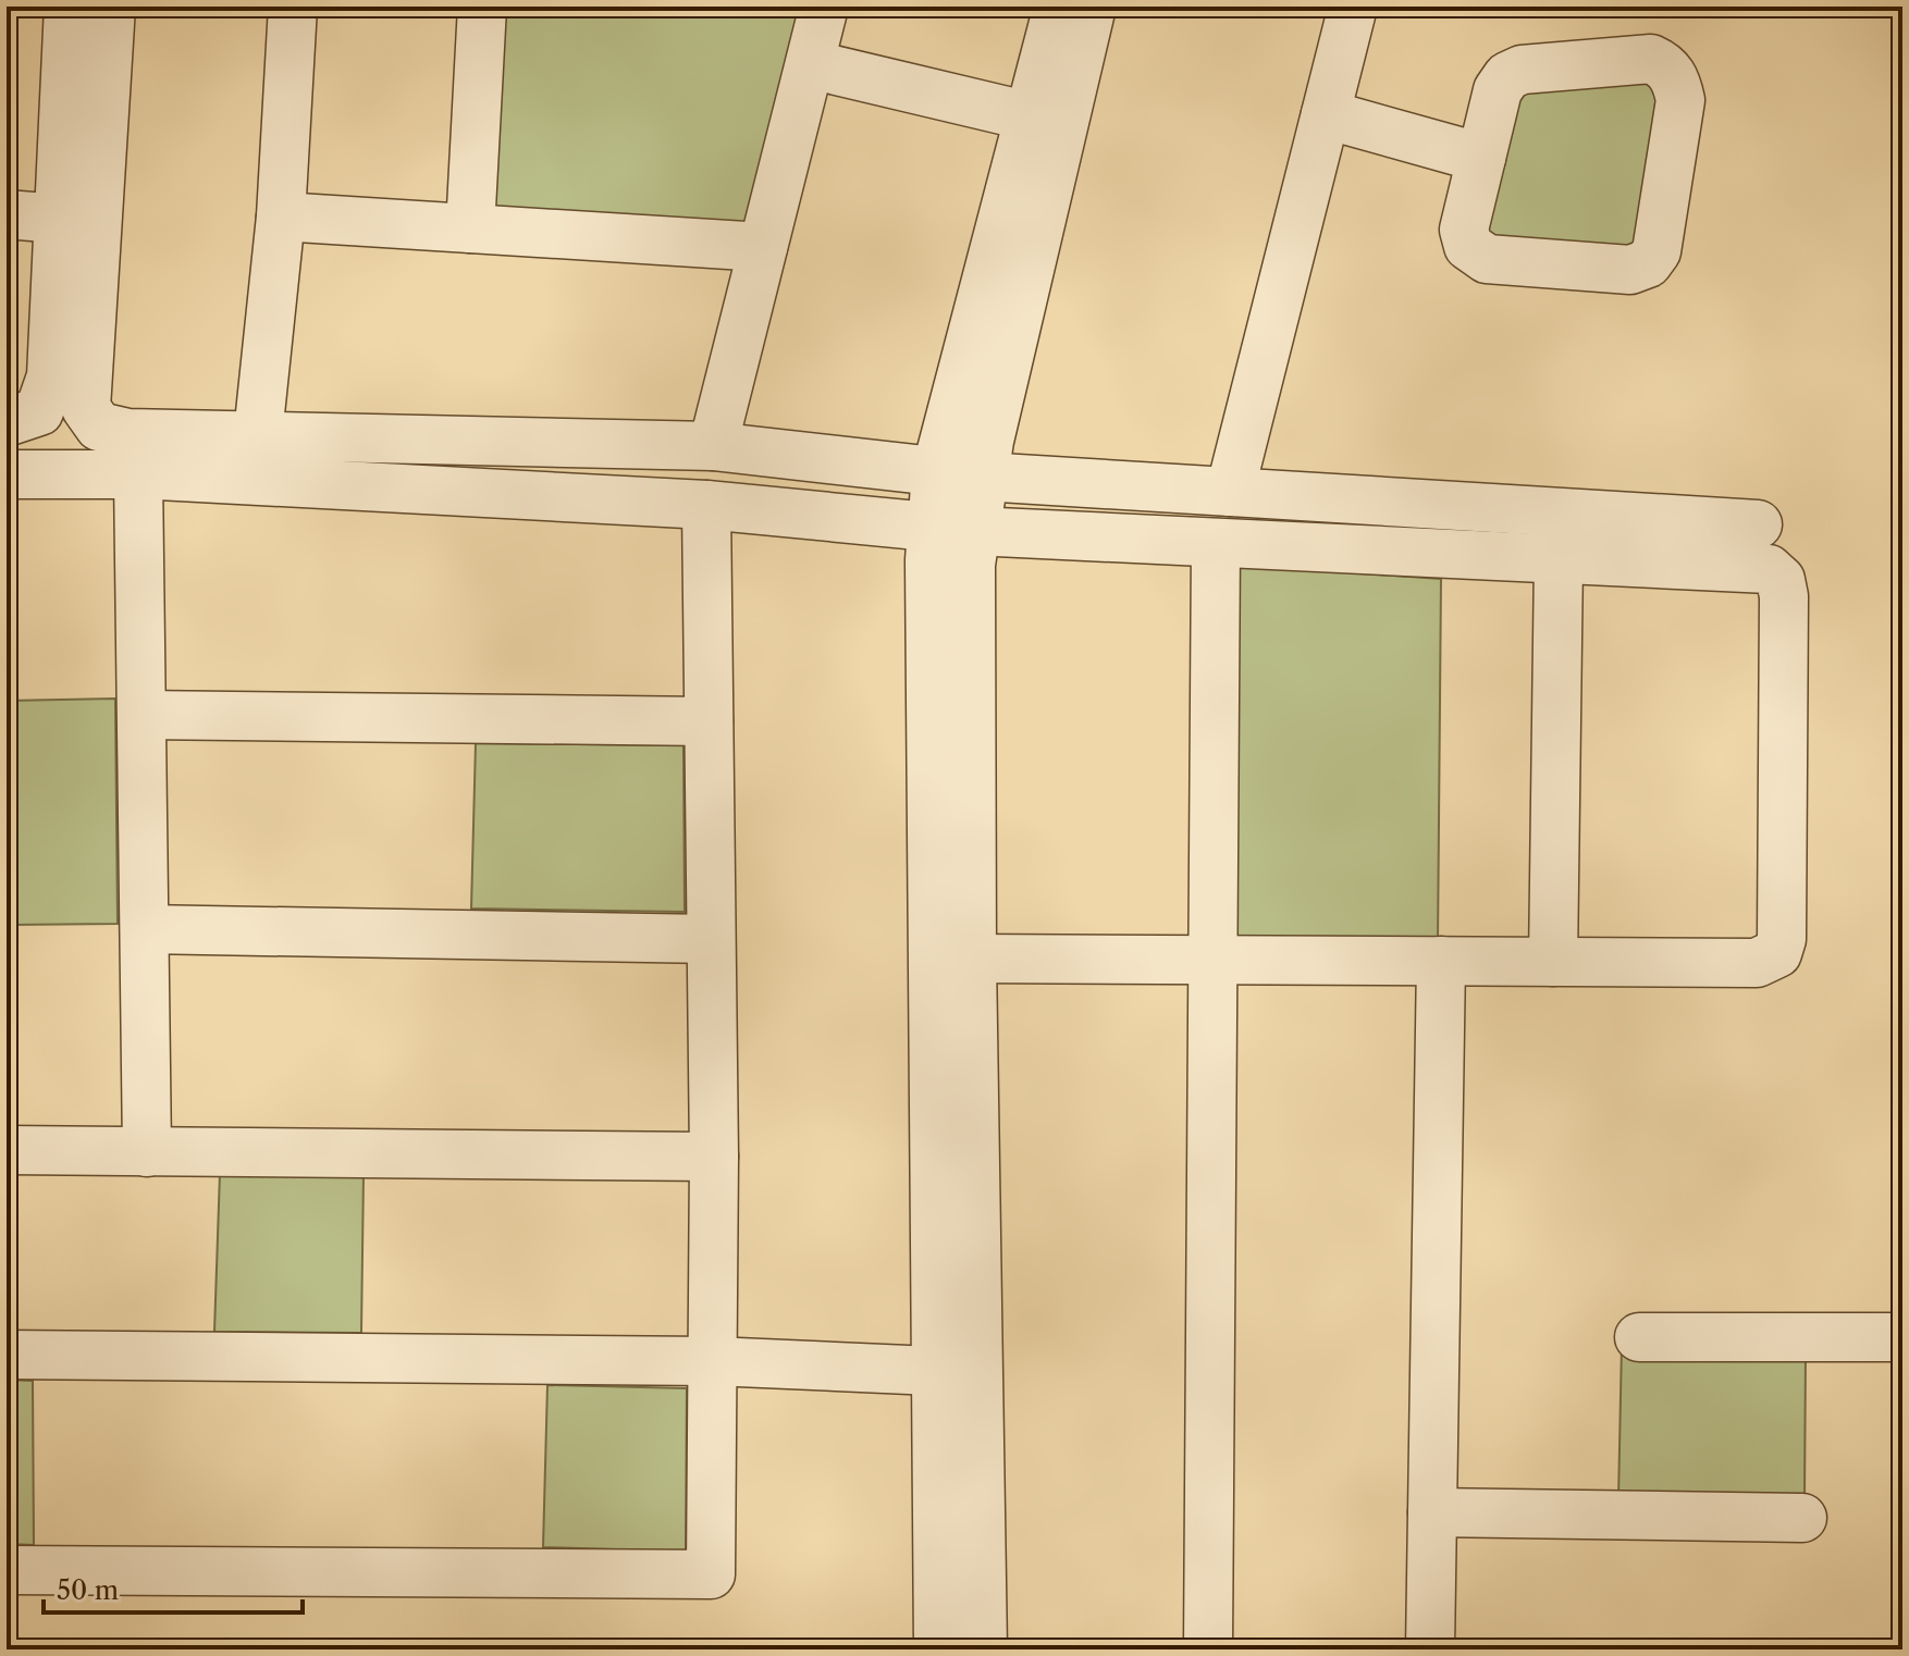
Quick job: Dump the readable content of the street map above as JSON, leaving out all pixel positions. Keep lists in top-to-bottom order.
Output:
{
  "scale_bar": "50 m"
}
